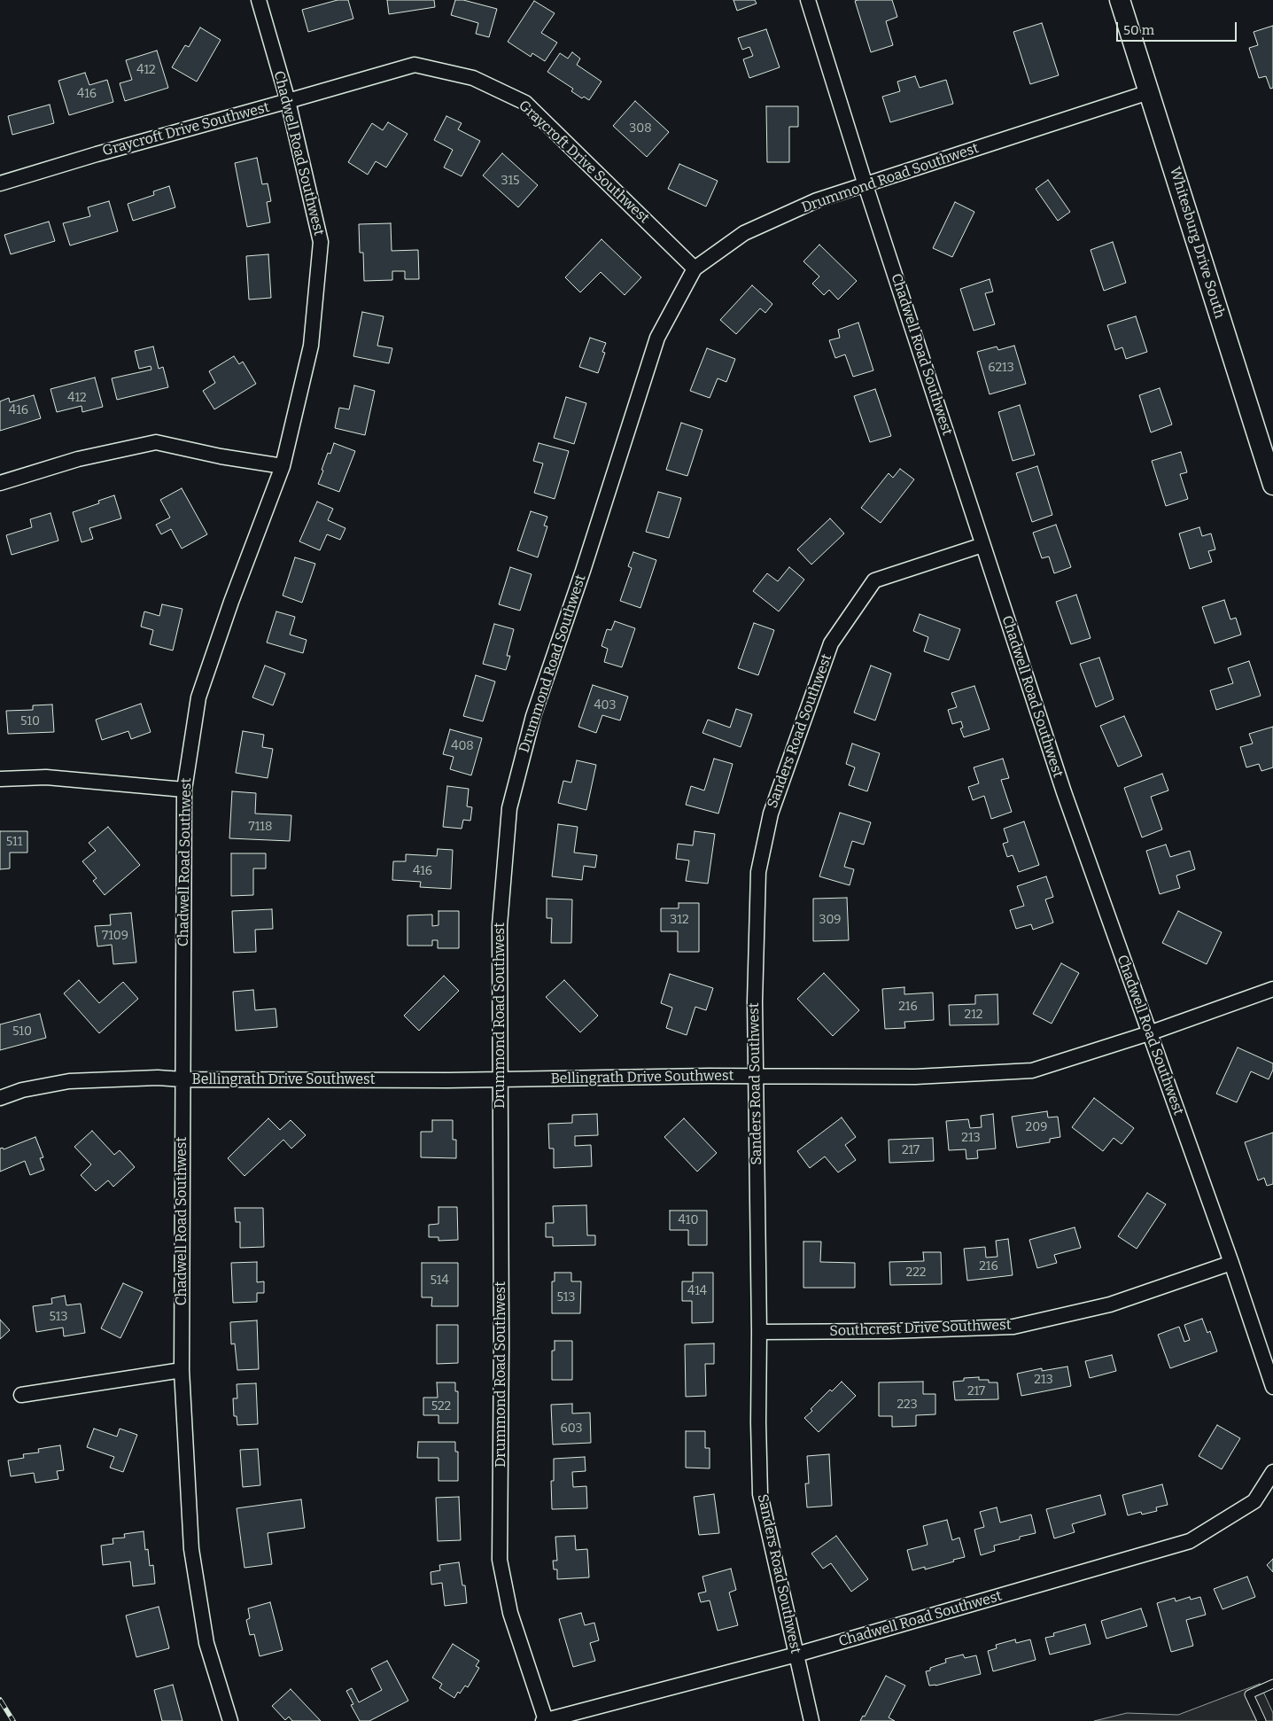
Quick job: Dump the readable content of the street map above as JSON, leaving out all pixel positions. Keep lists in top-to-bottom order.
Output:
{
  "streets": {
    "main road": ["Whitesburg Drive South"],
    "street": [
      "Graycroft Drive Southwest",
      "Chadwell Road Southwest",
      "Drummond Road Southwest",
      "Sanders Road Southwest",
      "Bellingrath Drive Southwest",
      "Southcrest Drive Southwest"
    ]
  },
  "crossings": [
    ["Graycroft Drive Southwest", "Chadwell Road Southwest"],
    ["Graycroft Drive Southwest", "Drummond Road Southwest"],
    ["Chadwell Road Southwest", "Drummond Road Southwest"],
    ["Chadwell Road Southwest", "Sanders Road Southwest"],
    ["Chadwell Road Southwest", "Bellingrath Drive Southwest"],
    ["Chadwell Road Southwest", "Southcrest Drive Southwest"],
    ["Drummond Road Southwest", "Whitesburg Drive South"],
    ["Drummond Road Southwest", "Bellingrath Drive Southwest"],
    ["Sanders Road Southwest", "Bellingrath Drive Southwest"],
    ["Sanders Road Southwest", "Southcrest Drive Southwest"]
  ],
  "house_numbers": [
    "412",
    "416",
    "308",
    "315",
    "6213",
    "412",
    "416",
    "403",
    "510",
    "408",
    "7118",
    "511",
    "416",
    "312",
    "309",
    "7109",
    "216",
    "212",
    "510",
    "209",
    "213",
    "217",
    "410",
    "216",
    "222",
    "514",
    "414",
    "513",
    "513",
    "213",
    "217",
    "223",
    "522",
    "603"
  ],
  "scale_bar": "50 m"
}
